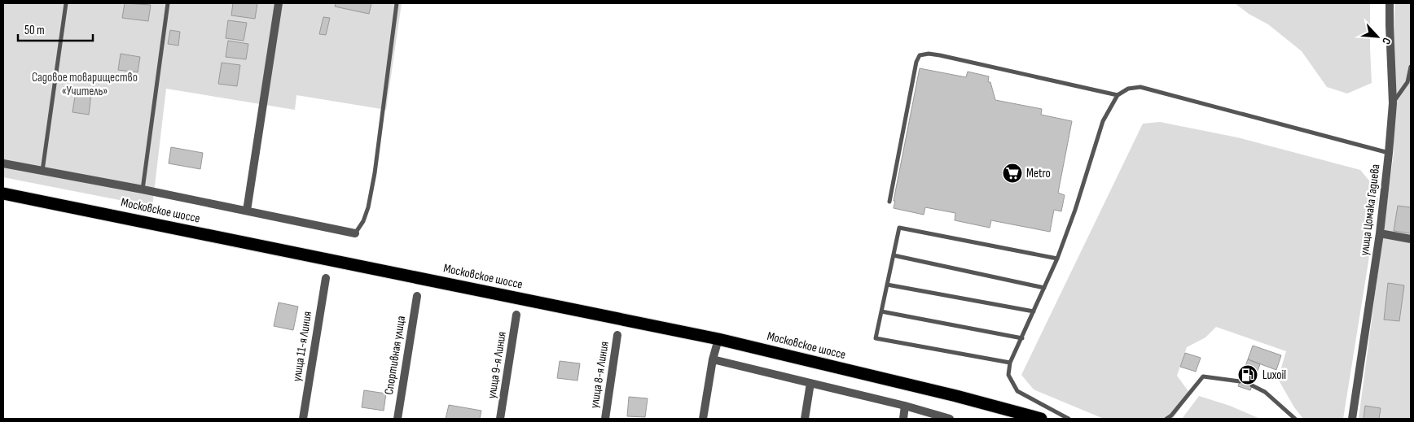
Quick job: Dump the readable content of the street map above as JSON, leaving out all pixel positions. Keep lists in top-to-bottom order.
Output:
{
  "streets": {
    "highway": ["Московское шоссе"],
    "street": [
      "улица Цомака Гадиева",
      "улица 11-я Линия",
      "Спортивная улица",
      "улица 9-я Линия",
      "улица 8-я Линия"
    ]
  },
  "parks": ["Садовое товарищество «Учитель»"],
  "places": {
    "supermarket": ["Metro"],
    "fuel station": ["Luxoil"]
  },
  "scale_bar": "50 m",
  "north": "bottom right"
}
